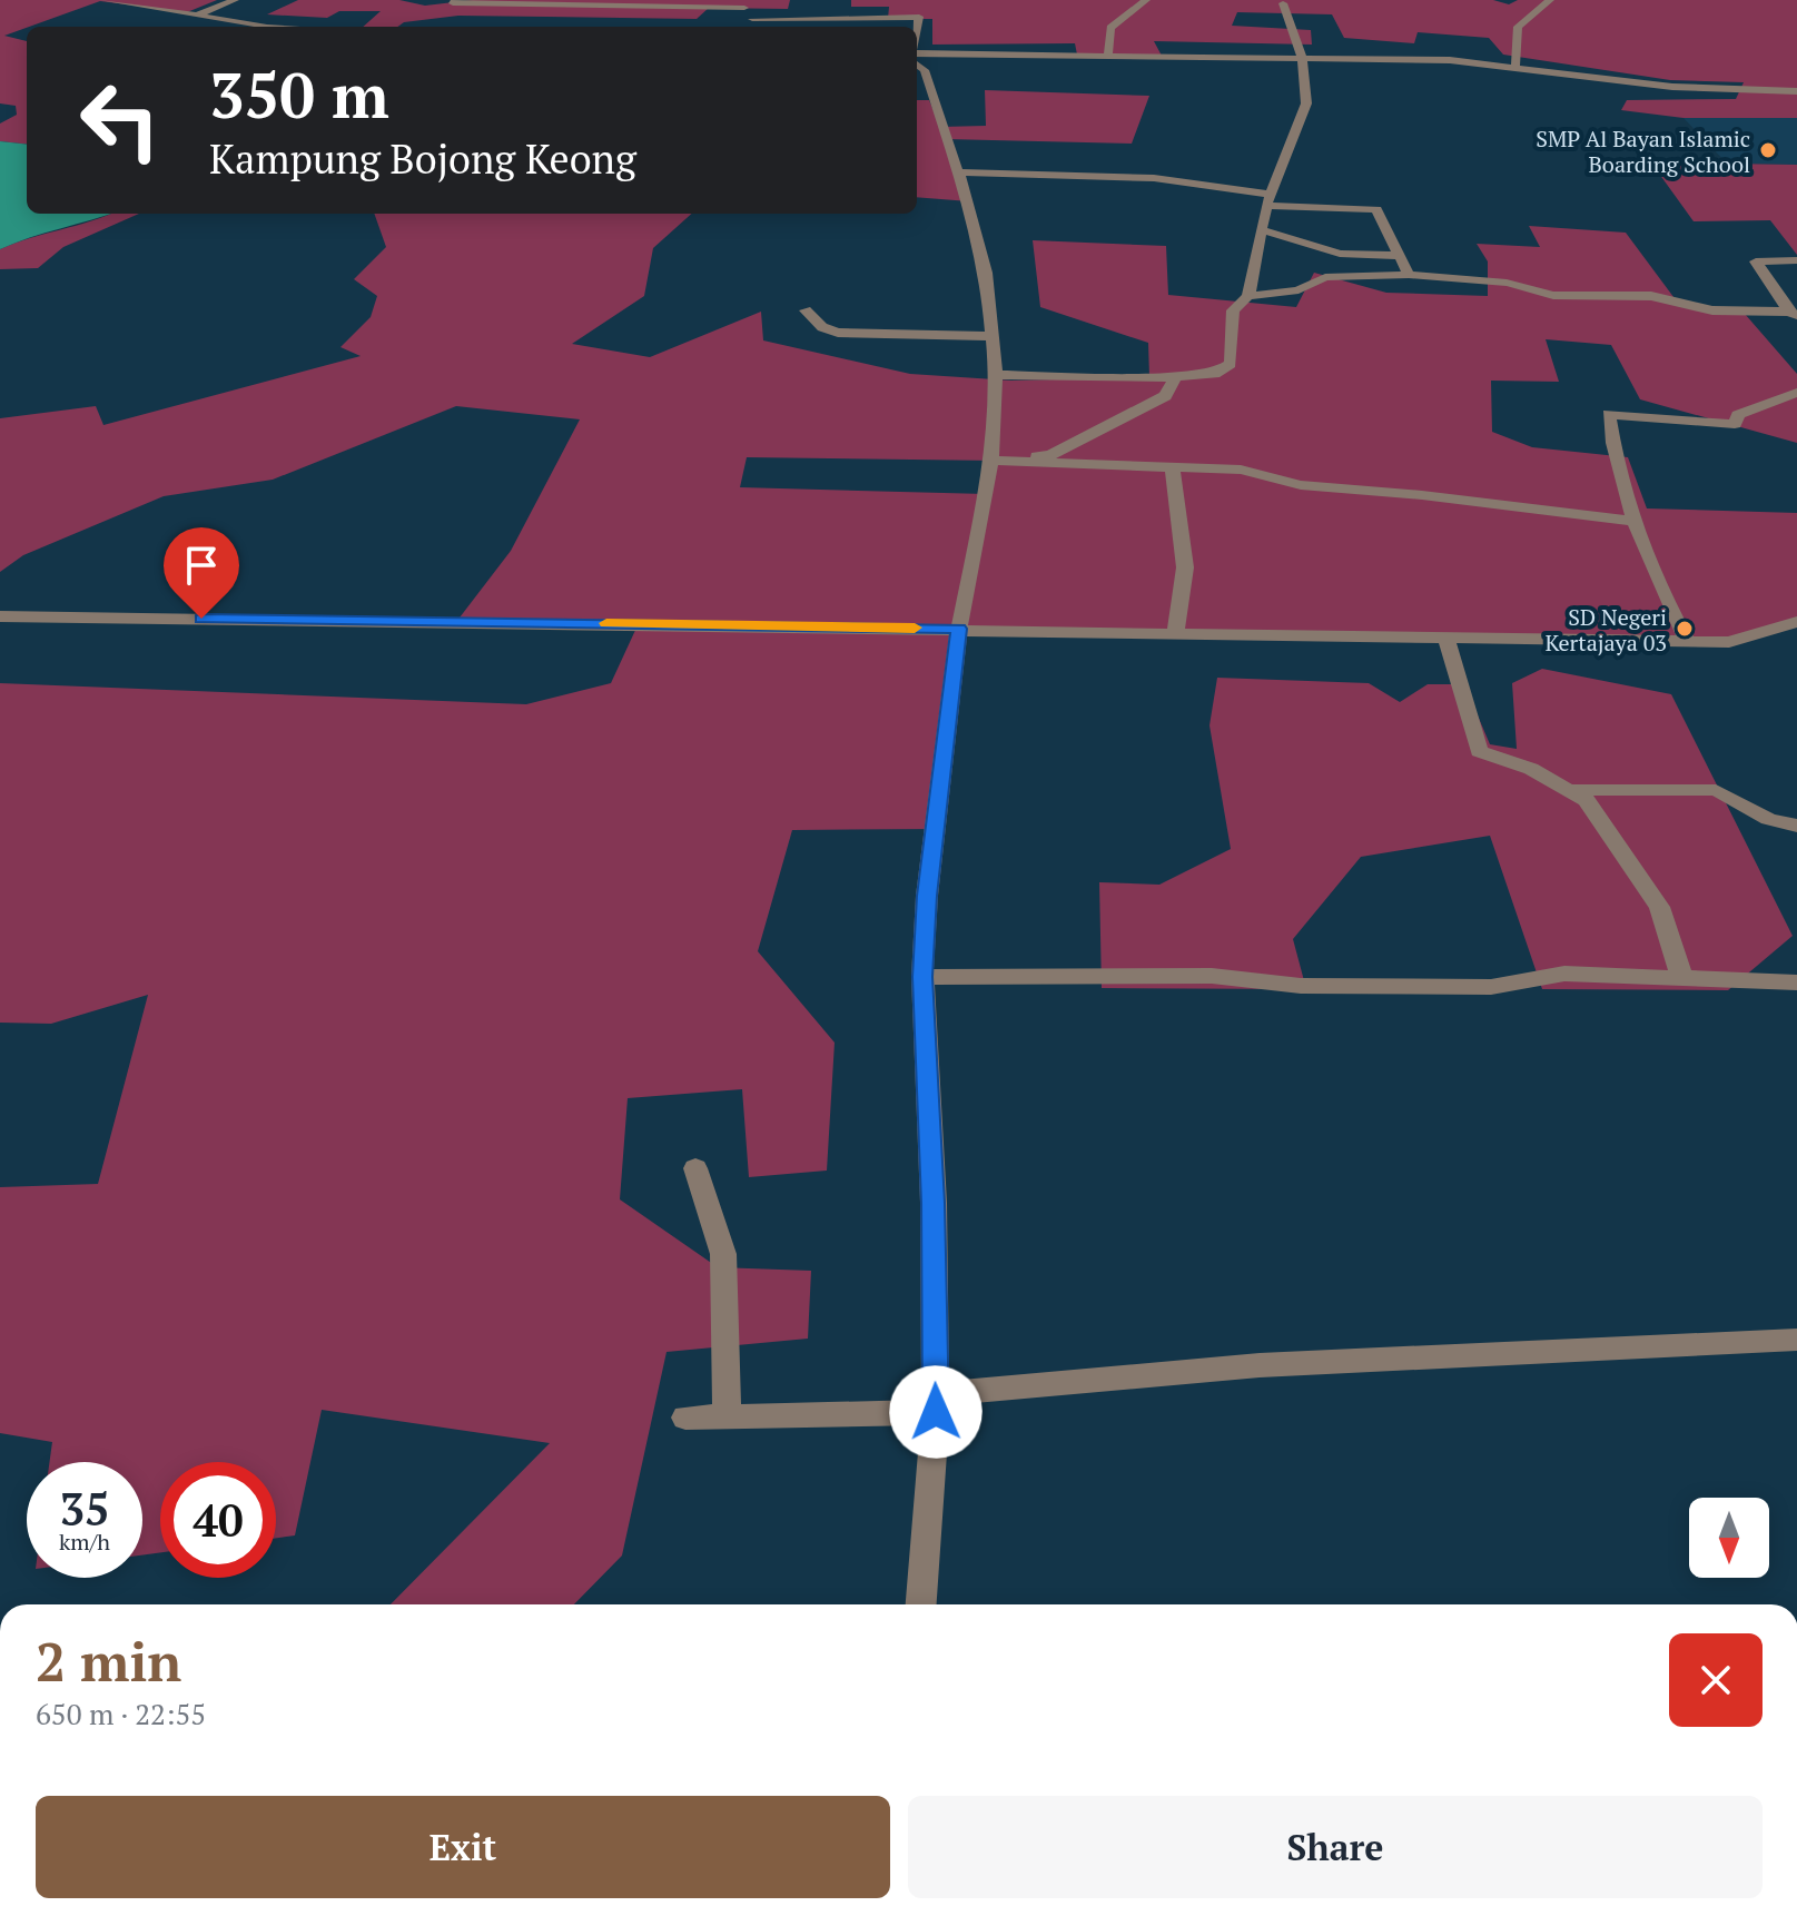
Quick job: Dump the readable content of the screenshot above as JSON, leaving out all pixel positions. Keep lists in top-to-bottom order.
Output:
{
  "places": ["SMP Al Bayan Islamic Boarding School", "SD Negeri Kertajaya 03"],
  "north": "bottom",
  "page": {
    "turn": ["350 m", "Kampung Bojong Keong"],
    "speed": "35 km/h",
    "limit": "40",
    "heading": ["2 min", "650 m · 22:55"],
    "buttons": ["Exit", "Share"]
  }
}
